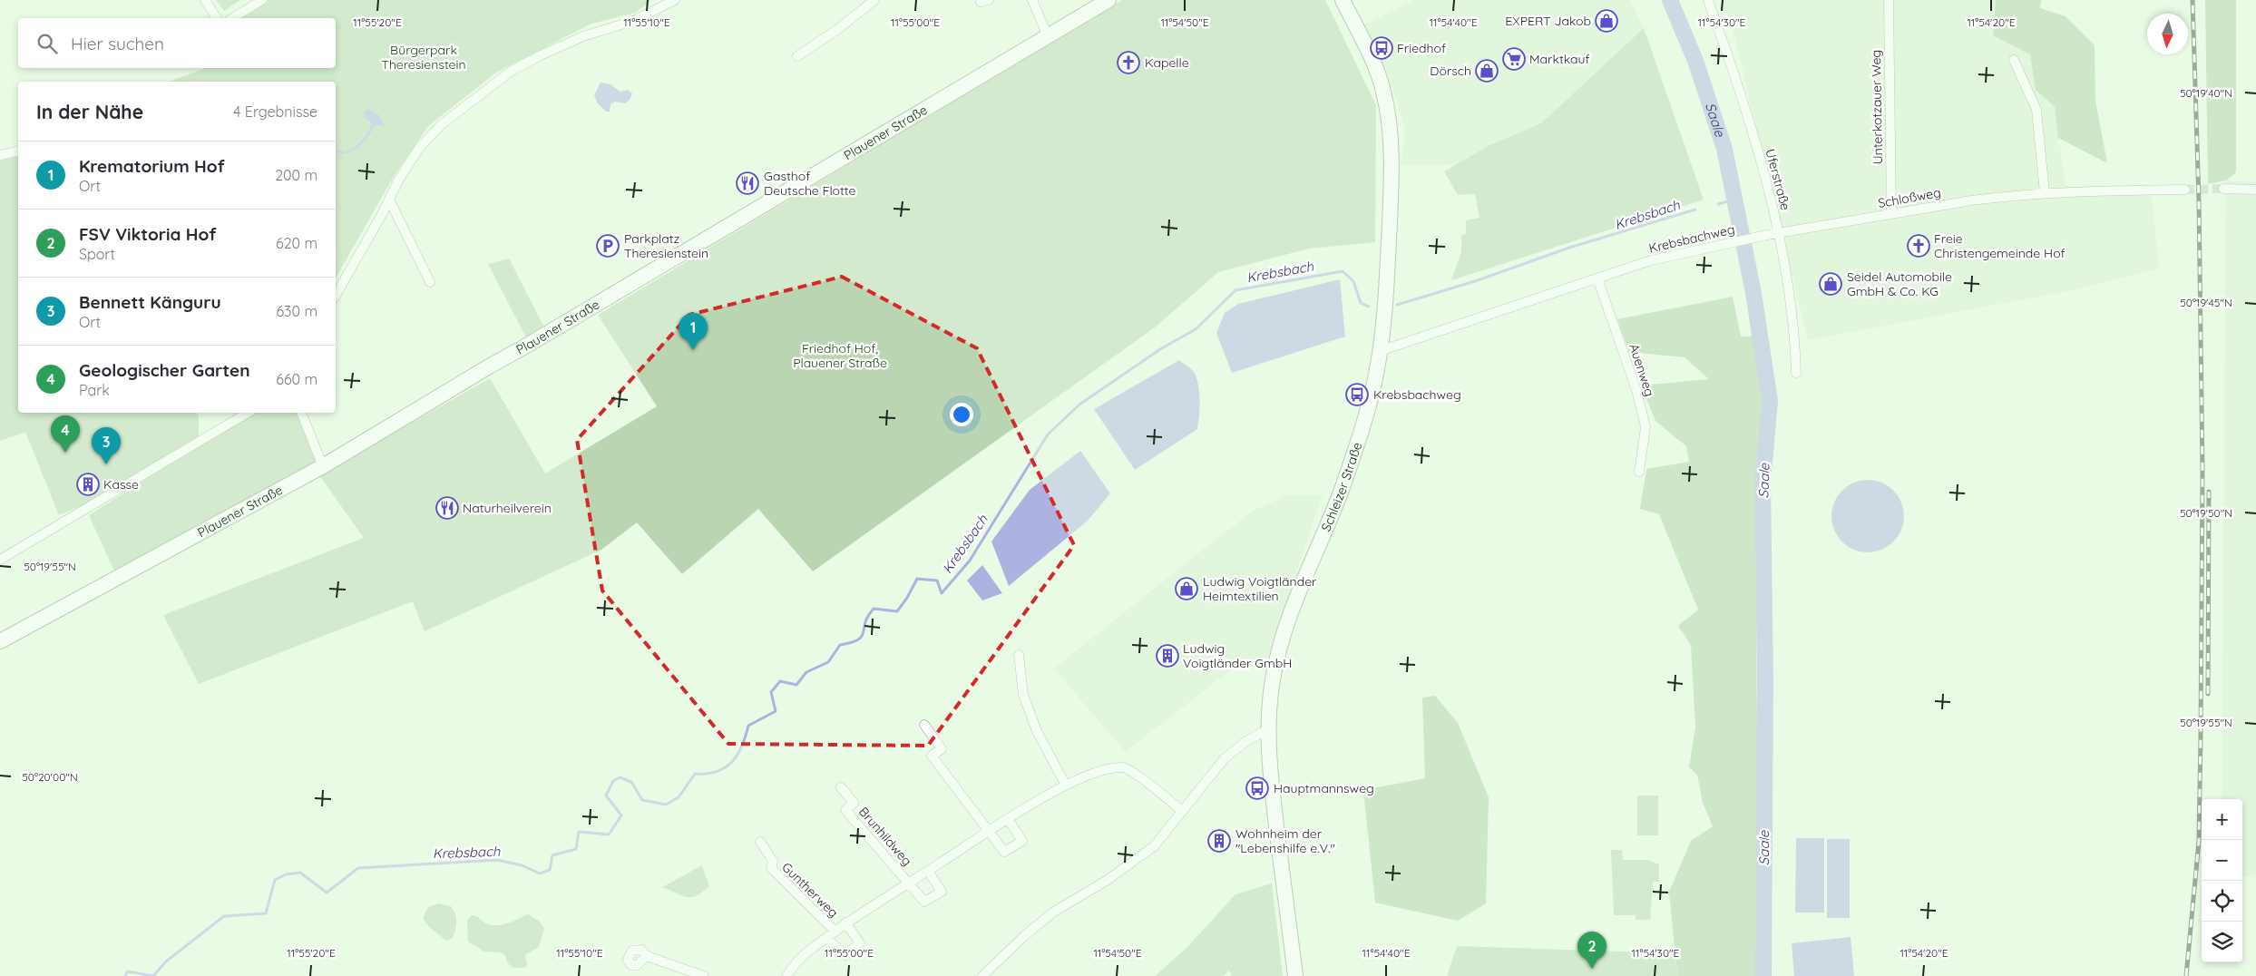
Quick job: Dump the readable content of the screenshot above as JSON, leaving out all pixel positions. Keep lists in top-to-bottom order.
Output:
{
  "streets": {
    "main road": ["Plauener Straße", "Schleizer Straße"],
    "street": [
      "Unterkotzauer Weg",
      "Uferstraße",
      "Schloßweg",
      "Krebsbachweg",
      "Auenweg",
      "Brunhildweg",
      "Guntherweg"
    ]
  },
  "crossings": [
    ["Unterkotzauer Weg", "Schloßweg"],
    ["Uferstraße", "Schloßweg"],
    ["Uferstraße", "Krebsbachweg"],
    ["Schloßweg", "Krebsbachweg"],
    ["Krebsbachweg", "Auenweg"],
    ["Krebsbachweg", "Schleizer Straße"]
  ],
  "water": ["Saale", "Krebsbach"],
  "parks": ["Bürgerpark Theresienstein", "Friedhof Hof, Plauener Straße"],
  "places": {
    "shop": [
      "EXPERT Jakob",
      "Dörsch",
      "Seidel Automobile GmbH & Co. KG",
      "Ludwig Voigtländer Heimtextilien"
    ],
    "bus stop": ["Friedhof", "Krebsbachweg", "Hauptmannsweg"],
    "supermarket": ["Marktkauf"],
    "church": ["Kapelle", "Freie Christengemeinde Hof"],
    "restaurant": ["Gasthof Deutsche Flotte", "Naturheilverein"],
    "parking": ["Parkplatz Theresienstein"],
    "building": ["Kasse", "Ludwig Voigtländer GmbH", "Wohnheim der \"Lebenshilfe e.V.\""]
  },
  "north": "bottom",
  "page": {
    "search": "Hier suchen",
    "heading": ["In der Nähe", "4 Ergebnisse"],
    "list": [
      {
        "mark": "1",
        "name": "Krematorium Hof",
        "note": "Ort",
        "value": "200 m"
      },
      {
        "mark": "2",
        "name": "FSV Viktoria Hof",
        "note": "Sport",
        "value": "620 m"
      },
      {
        "mark": "3",
        "name": "Bennett Känguru",
        "note": "Ort",
        "value": "630 m"
      },
      {
        "mark": "4",
        "name": "Geologischer Garten",
        "note": "Park",
        "value": "660 m"
      }
    ],
    "pins": [
      "1",
      "4",
      "3",
      "2"
    ],
    "map_buttons": ["+", "−"]
  },
  "coordinates": [
    "11°55'20\"E",
    "11°55'10\"E",
    "11°55'00\"E",
    "11°54'50\"E",
    "11°54'40\"E",
    "11°54'30\"E",
    "11°54'20\"E",
    "50°19'40\"N",
    "50°19'45\"N",
    "50°19'50\"N",
    "50°19'55\"N",
    "50°20'00\"N"
  ]
}
